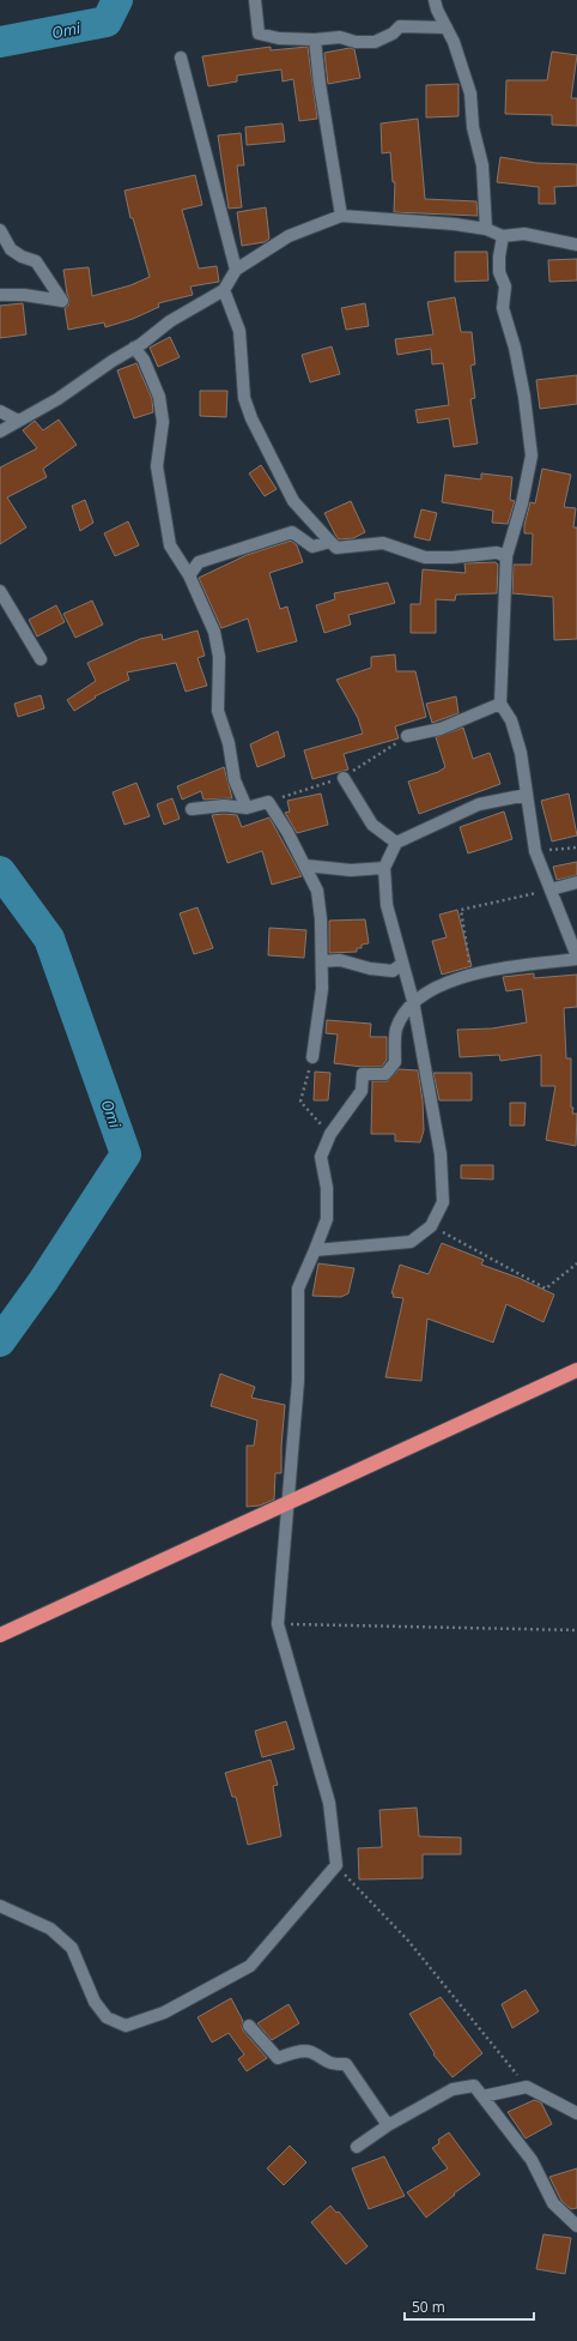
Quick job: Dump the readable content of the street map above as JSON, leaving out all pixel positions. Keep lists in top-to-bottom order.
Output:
{
  "water": ["Omi"],
  "scale_bar": "50 m"
}
